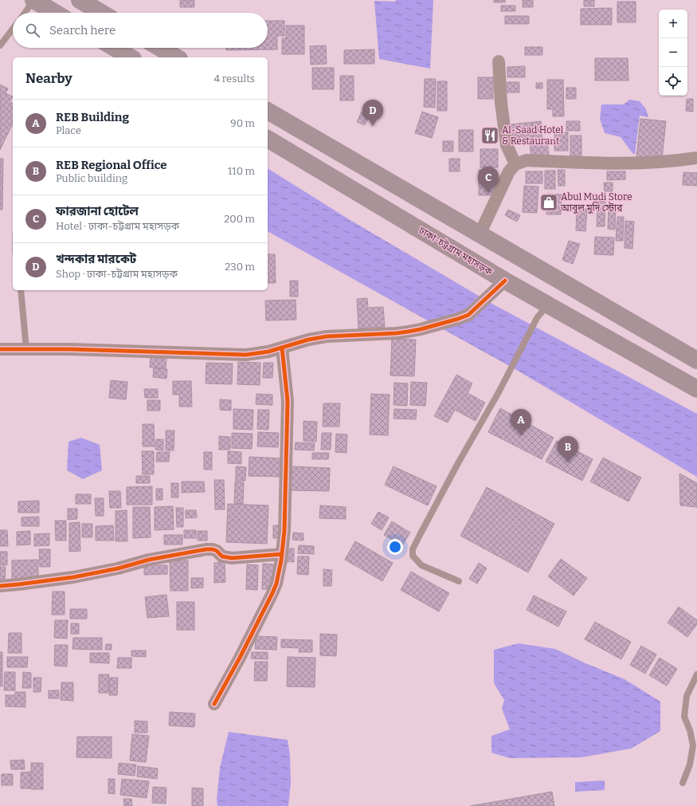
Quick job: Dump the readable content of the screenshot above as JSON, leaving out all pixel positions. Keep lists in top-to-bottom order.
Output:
{
  "streets": {
    "highway": ["ঢাকা-চট্টগ্রাম মহাসড়ক"]
  },
  "places": {
    "restaurant": ["Al-Saad Hotel & Restaurant"],
    "shop": ["Abul Mudi Store আবুল মুদি স্টোর"]
  },
  "page": {
    "map_buttons": ["+", "−"],
    "search": "Search here",
    "heading": ["Nearby", "4 results"],
    "list": [
      {
        "mark": "A",
        "name": "REB Building",
        "note": "Place",
        "value": "90 m"
      },
      {
        "mark": "B",
        "name": "REB Regional Office",
        "note": "Public building",
        "value": "110 m"
      },
      {
        "mark": "C",
        "name": "ফারজানা হোটেল",
        "note": "Hotel · ঢাকা-চট্টগ্রাম মহাসড়ক",
        "value": "200 m"
      },
      {
        "mark": "D",
        "name": "খন্দকার মারকেট",
        "note": "Shop · ঢাকা-চট্টগ্রাম মহাসড়ক",
        "value": "230 m"
      }
    ],
    "pins": [
      "D",
      "C",
      "A",
      "B"
    ]
  }
}
